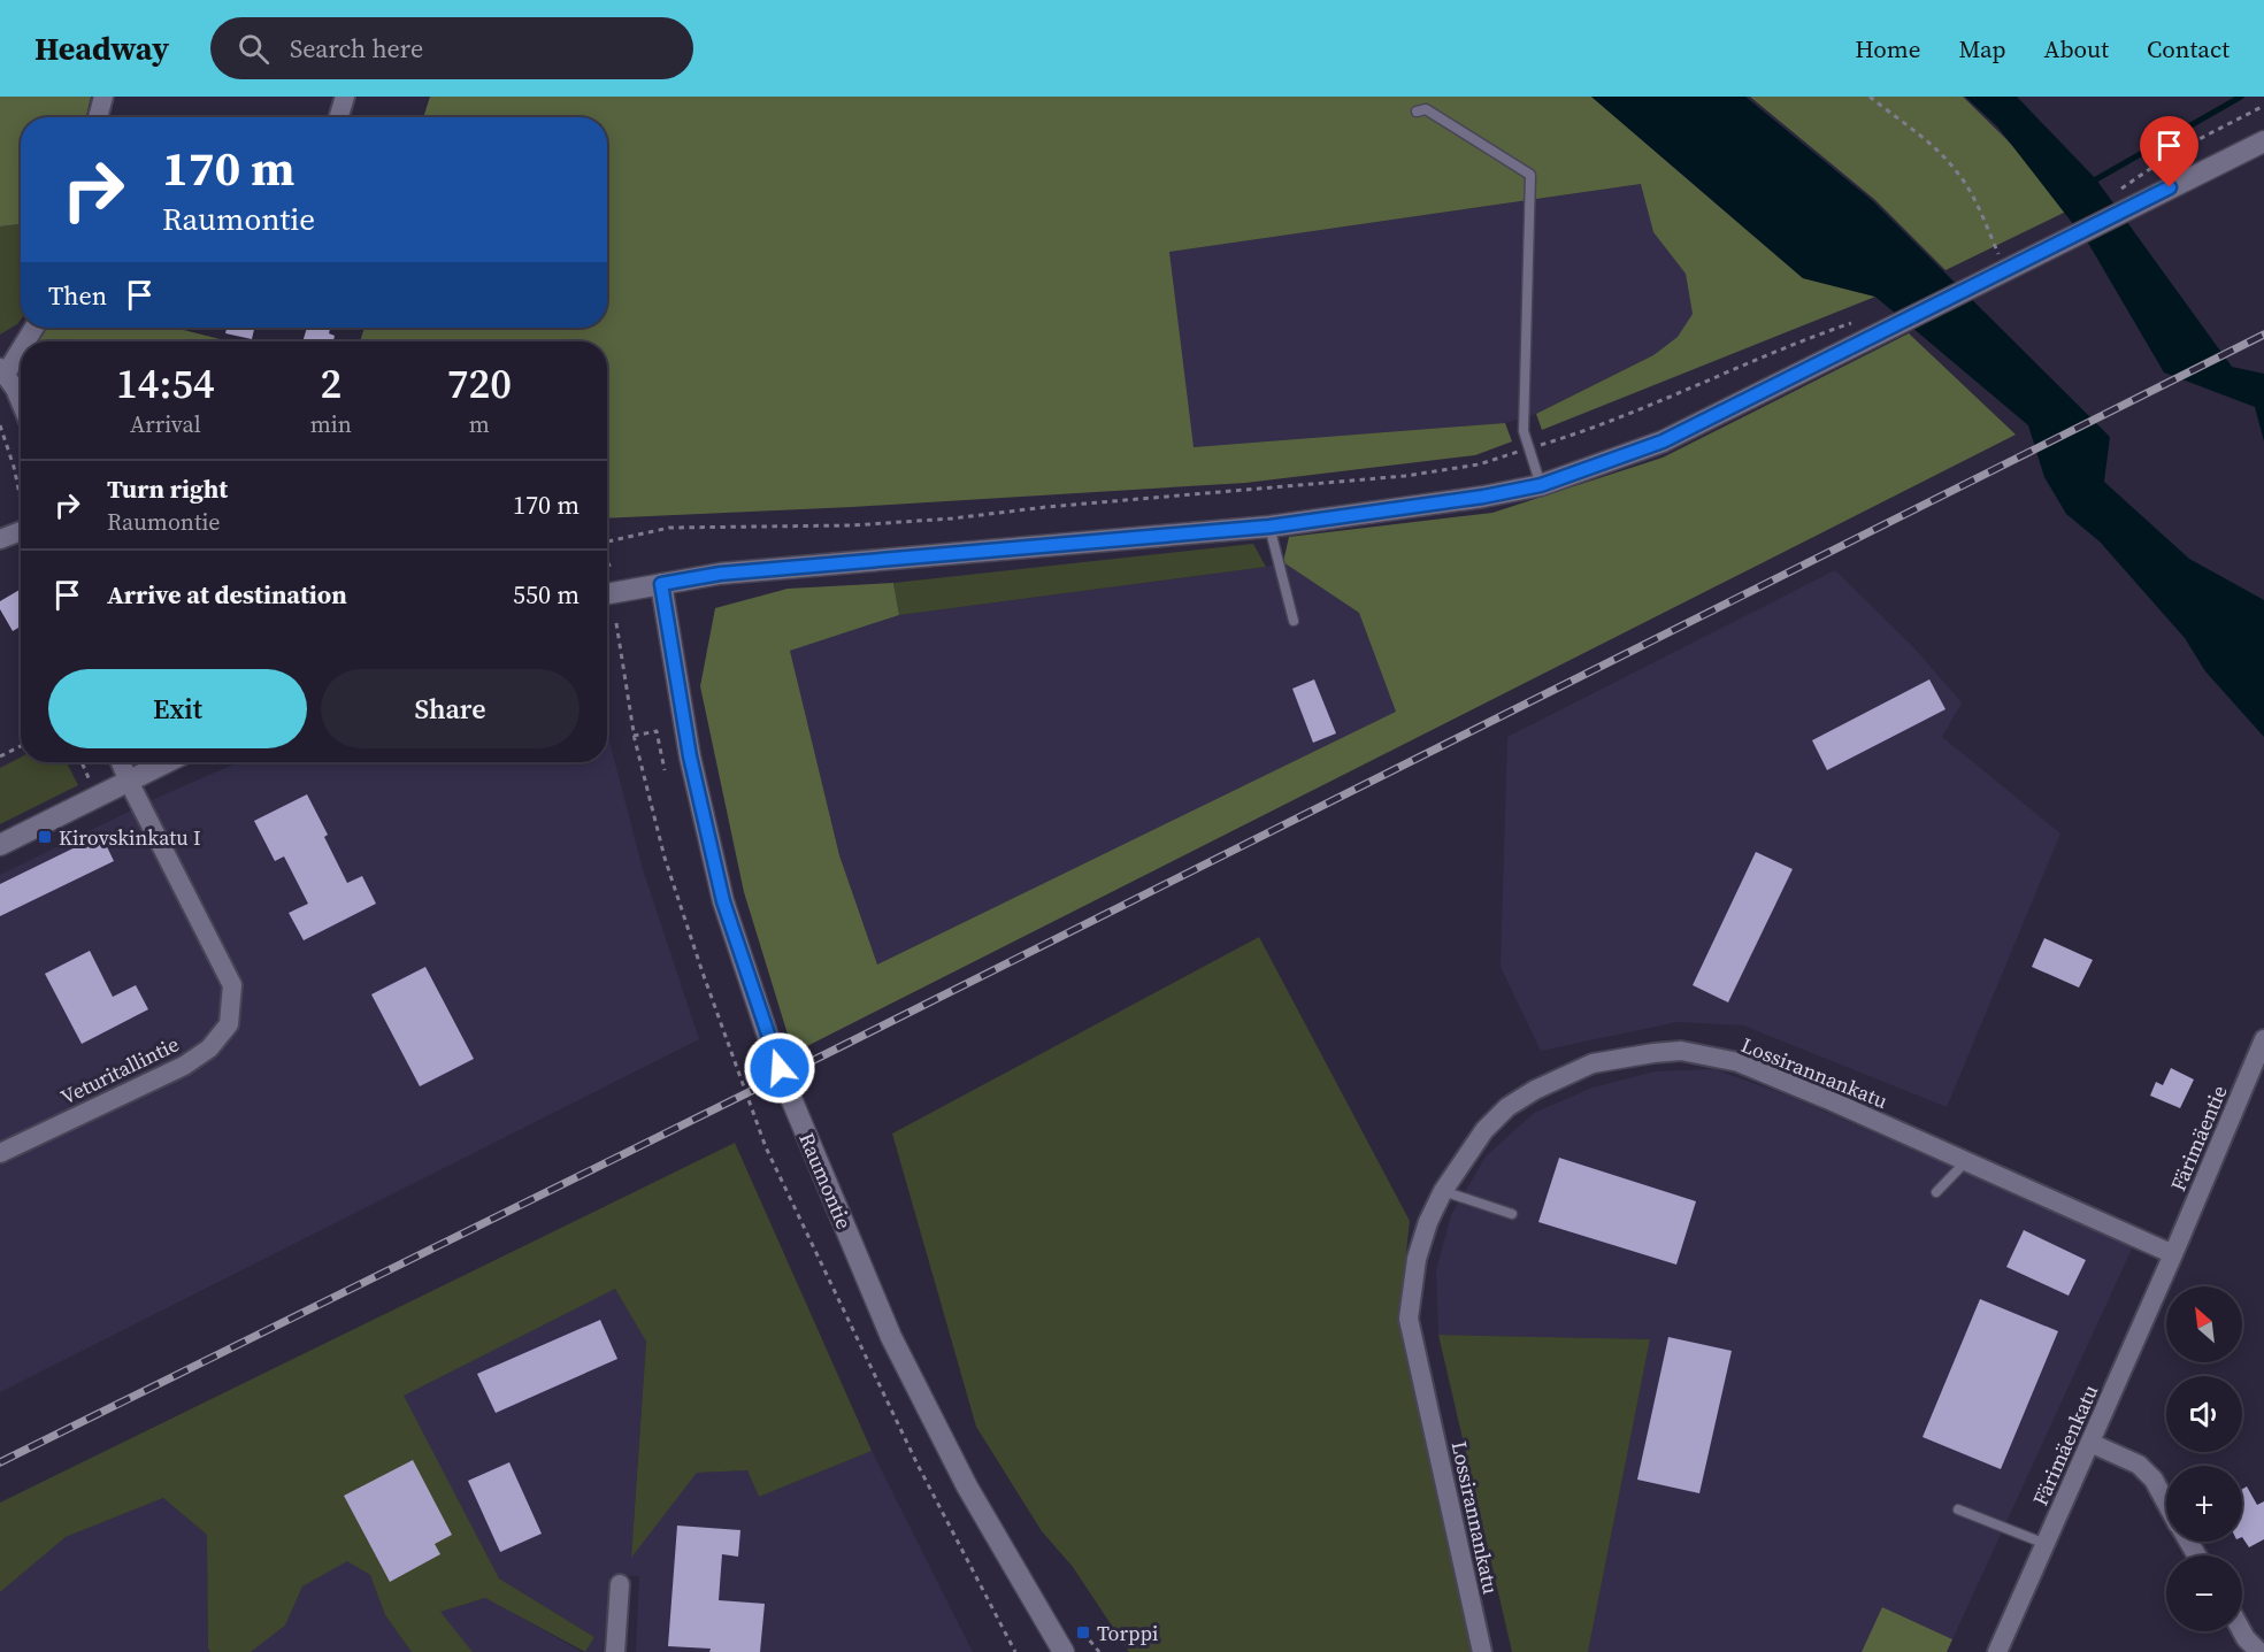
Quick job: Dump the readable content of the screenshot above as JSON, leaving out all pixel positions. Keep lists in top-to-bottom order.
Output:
{
  "streets": {
    "street": [
      "Veturitallintie",
      "Lossirannankatu",
      "Färimäentie",
      "Raumontie",
      "Färimäenkatu"
    ]
  },
  "crossings": [
    ["Lossirannankatu", "Färimäentie"],
    ["Lossirannankatu", "Färimäenkatu"],
    ["Färimäentie", "Färimäenkatu"]
  ],
  "places": {
    "transit": ["Kirovskinkatu I", "Torppi"]
  },
  "north": "top left",
  "page": {
    "header": "Headway",
    "search": "Search here",
    "nav": [
      "Home",
      "Map",
      "About",
      "Contact"
    ],
    "turn": ["170 m", "Raumontie"],
    "then": "Then",
    "eta": [
      "14:54",
      "Arrival",
      "2",
      "min",
      "720",
      "m"
    ],
    "list": [
      {
        "name": "Turn right",
        "note": "Raumontie",
        "value": "170 m"
      },
      {
        "name": "Arrive at destination",
        "value": "550 m"
      }
    ],
    "buttons": ["Exit", "Share"],
    "map_buttons": ["+", "−"]
  }
}
